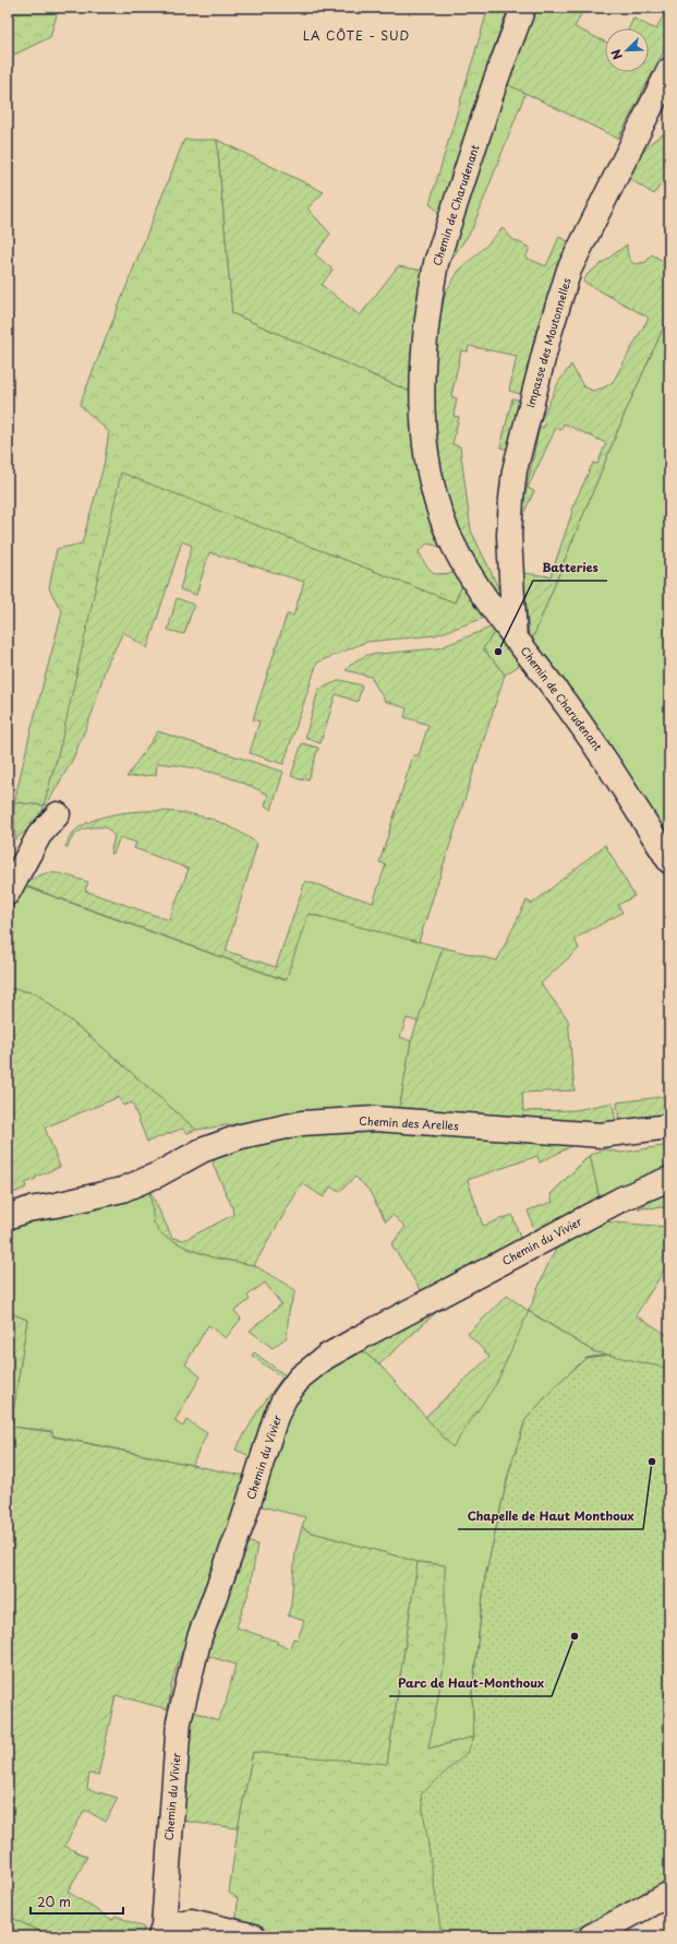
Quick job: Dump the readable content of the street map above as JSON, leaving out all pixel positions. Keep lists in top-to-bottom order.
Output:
{
  "streets": {
    "street": [
      "Chemin de Charudenant",
      "Impasse des Moutonnelles",
      "Chemin des Arelles",
      "Chemin du Vivier"
    ]
  },
  "crossings": [
    ["Chemin de Charudenant", "Impasse des Moutonnelles"]
  ],
  "districts": ["LA CÔTE - SUD"],
  "places": ["Batteries", "Chapelle de Haut Monthoux", "Parc de Haut-Monthoux"],
  "scale_bar": "20 m",
  "north": "bottom left"
}
